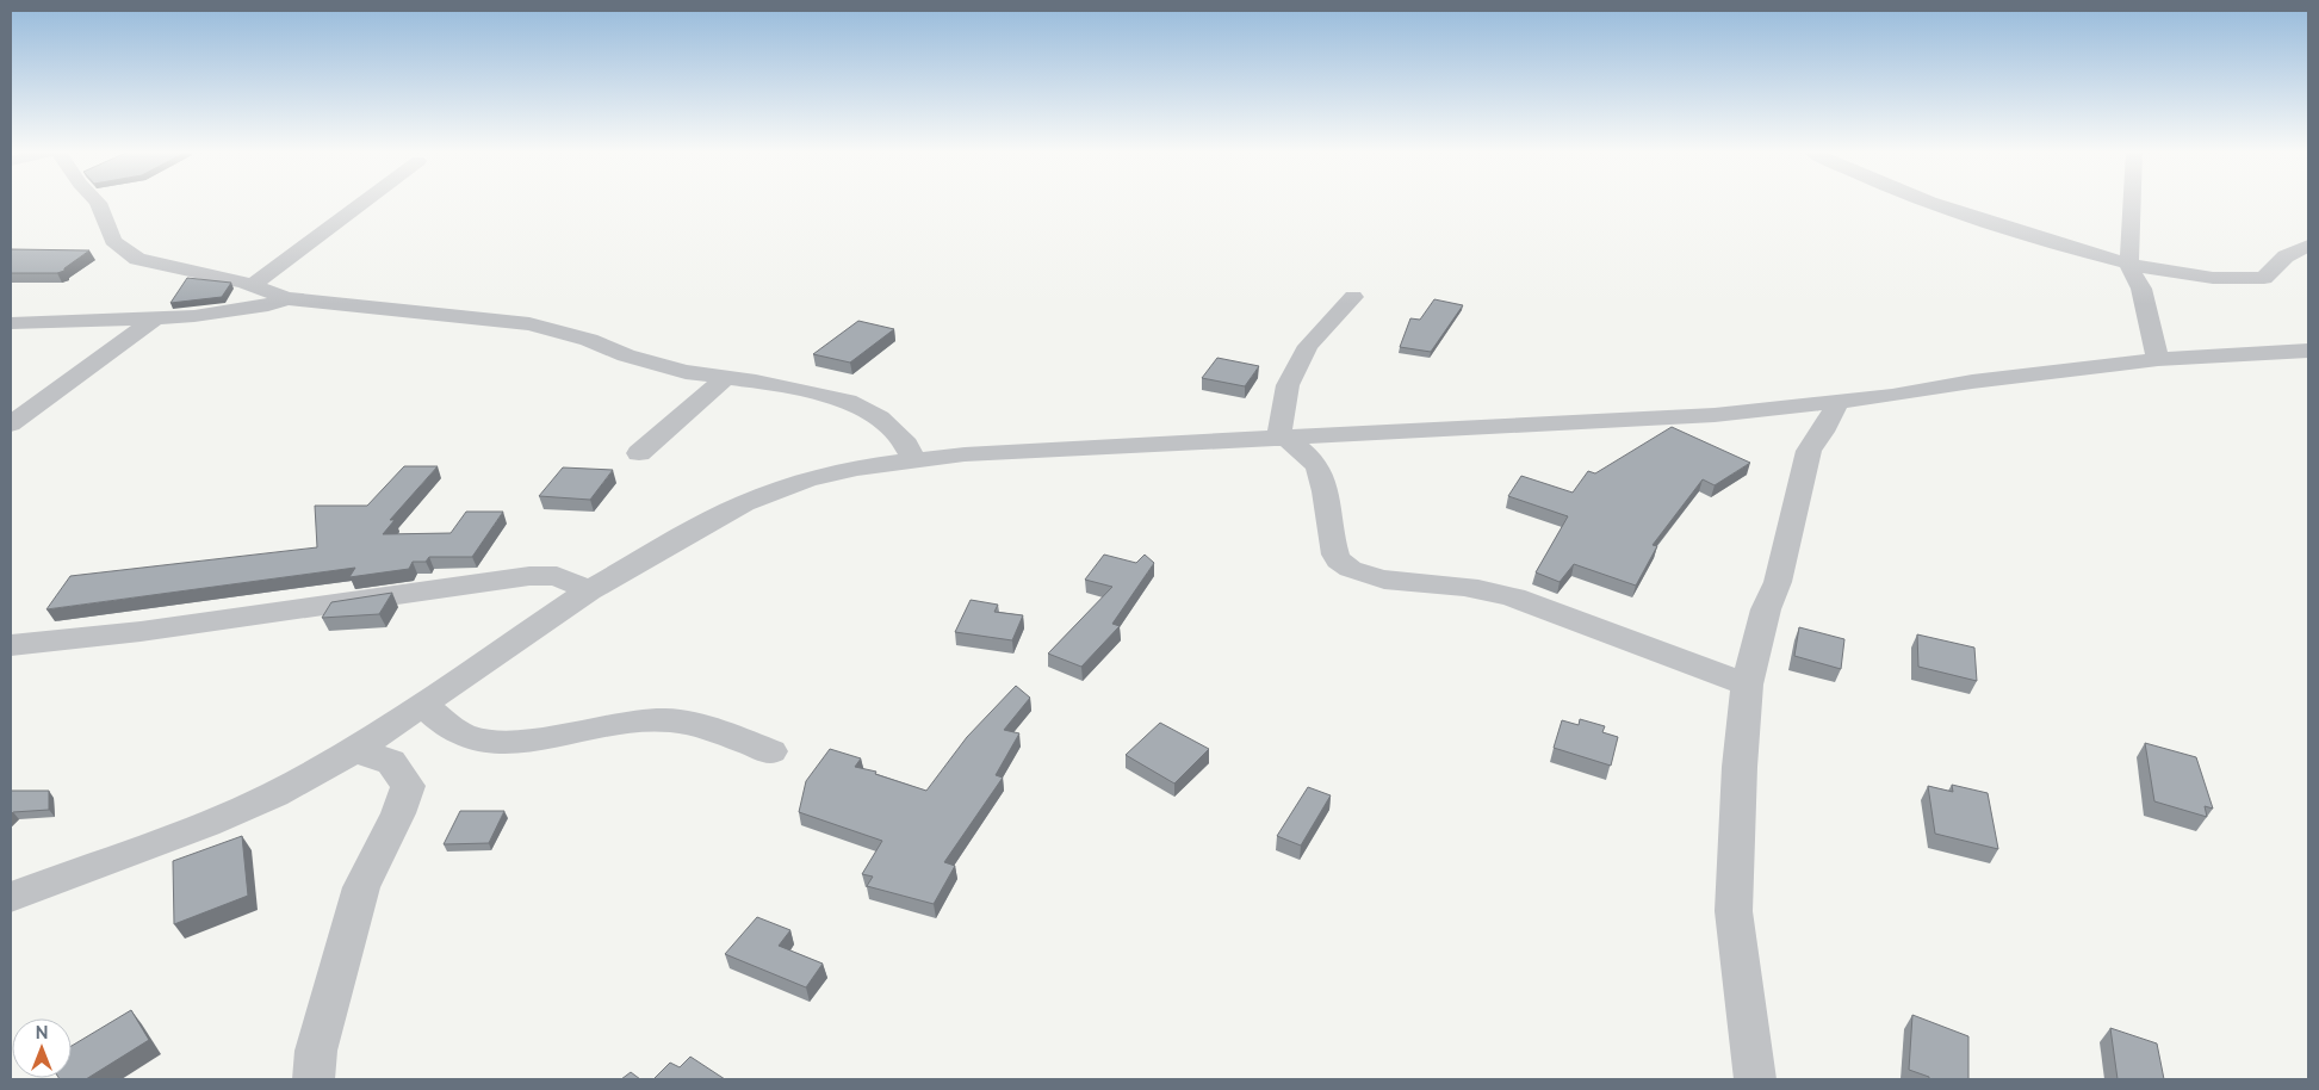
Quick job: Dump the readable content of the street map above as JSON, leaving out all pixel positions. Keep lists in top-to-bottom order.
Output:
{
  "north": "top"
}
